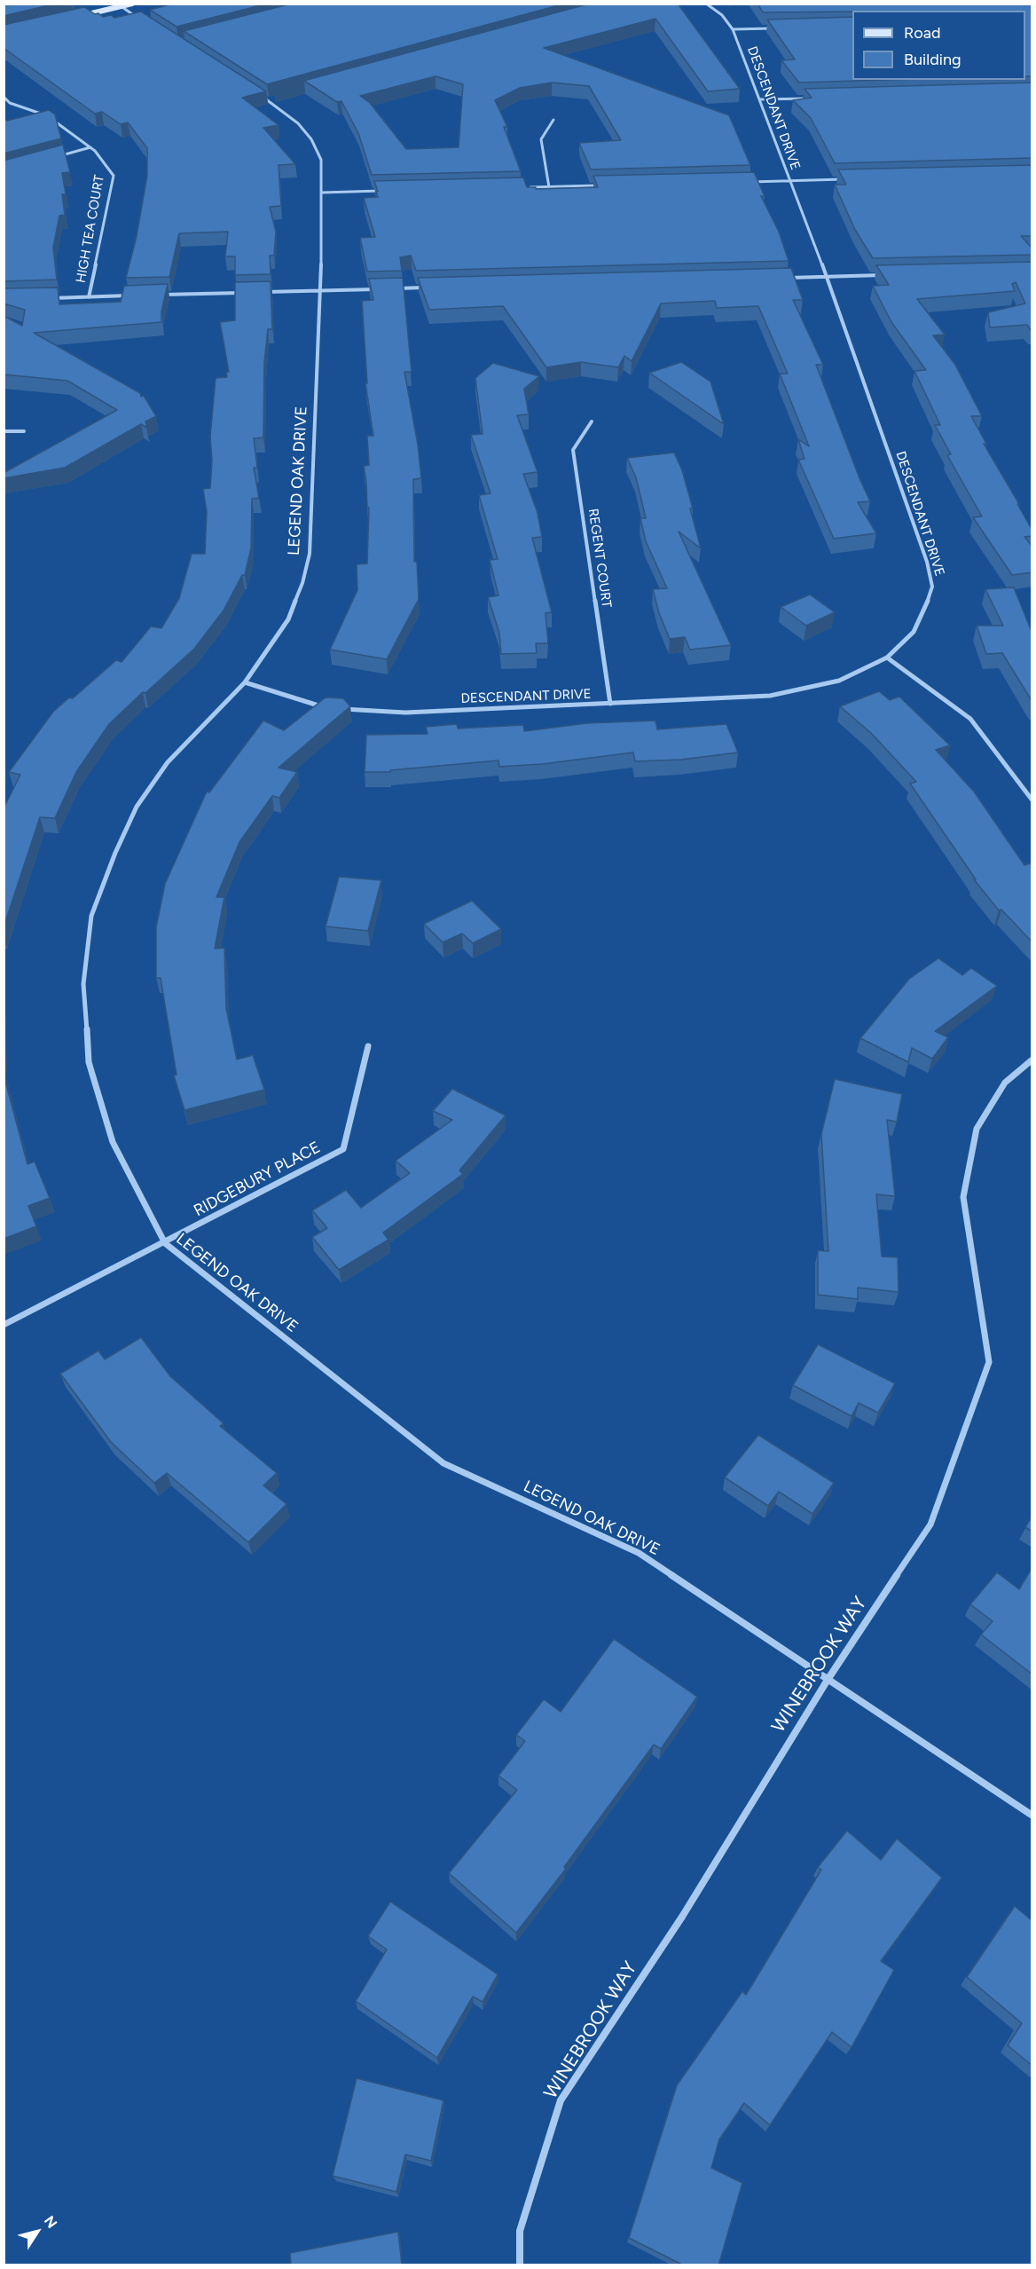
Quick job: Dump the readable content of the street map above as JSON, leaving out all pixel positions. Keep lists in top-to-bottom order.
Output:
{
  "streets": {
    "street": [
      "DESCENDANT DRIVE",
      "HIGH TEA COURT",
      "LEGEND OAK DRIVE",
      "REGENT COURT",
      "RIDGEBURY PLACE",
      "WINEBROOK WAY"
    ]
  },
  "crossings": [
    ["DESCENDANT DRIVE", "REGENT COURT"],
    ["LEGEND OAK DRIVE", "RIDGEBURY PLACE"],
    ["LEGEND OAK DRIVE", "WINEBROOK WAY"]
  ],
  "legend": ["Road", "Building"],
  "north": "top right"
}
